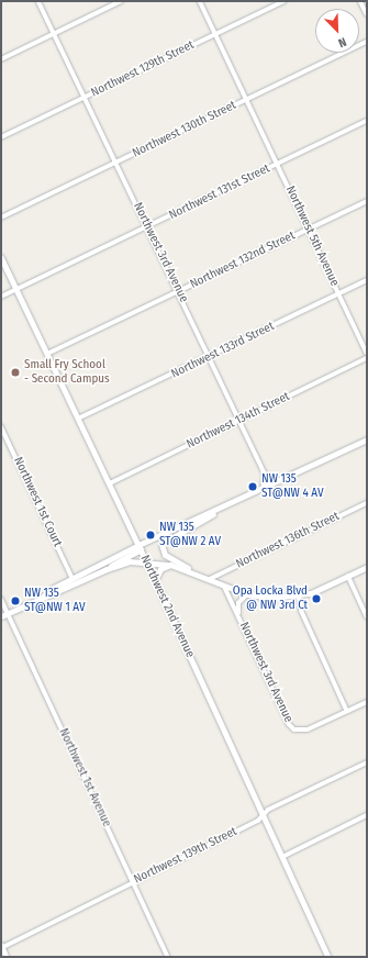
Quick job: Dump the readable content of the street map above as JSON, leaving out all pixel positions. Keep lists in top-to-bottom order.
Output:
{
  "streets": {
    "street": [
      "Northwest 129th Street",
      "Northwest 130th Street",
      "Northwest 131st Street",
      "Northwest 5th Avenue",
      "Northwest 3rd Avenue",
      "Northwest 132nd Street",
      "Northwest 133rd Street",
      "Northwest 134th Street",
      "Northwest 1st Court",
      "Northwest 136th Street",
      "Northwest 2nd Avenue",
      "Northwest 1st Avenue",
      "Northwest 139th Street"
    ]
  },
  "crossings": [
    ["Northwest 129th Street", "Northwest 5th Avenue"],
    ["Northwest 129th Street", "Northwest 3rd Avenue"],
    ["Northwest 130th Street", "Northwest 5th Avenue"],
    ["Northwest 130th Street", "Northwest 3rd Avenue"],
    ["Northwest 131st Street", "Northwest 5th Avenue"],
    ["Northwest 131st Street", "Northwest 3rd Avenue"],
    ["Northwest 131st Street", "Northwest 2nd Avenue"],
    ["Northwest 5th Avenue", "Northwest 132nd Street"],
    ["Northwest 5th Avenue", "Northwest 133rd Street"],
    ["Northwest 3rd Avenue", "Northwest 132nd Street"],
    ["Northwest 3rd Avenue", "Northwest 133rd Street"],
    ["Northwest 3rd Avenue", "Northwest 134th Street"],
    ["Northwest 132nd Street", "Northwest 2nd Avenue"],
    ["Northwest 133rd Street", "Northwest 2nd Avenue"],
    ["Northwest 134th Street", "Northwest 2nd Avenue"],
    ["Northwest 2nd Avenue", "Northwest 139th Street"],
    ["Northwest 1st Avenue", "Northwest 139th Street"]
  ],
  "places": [
    "Small Fry School - Second Campus",
    "NW 135 ST@NW 4 AV",
    "NW 135 ST@NW 2 AV",
    "Opa Locka Blvd @ NW 3rd Ct",
    "NW 135 ST@NW 1 AV"
  ],
  "north": "bottom right"
}
